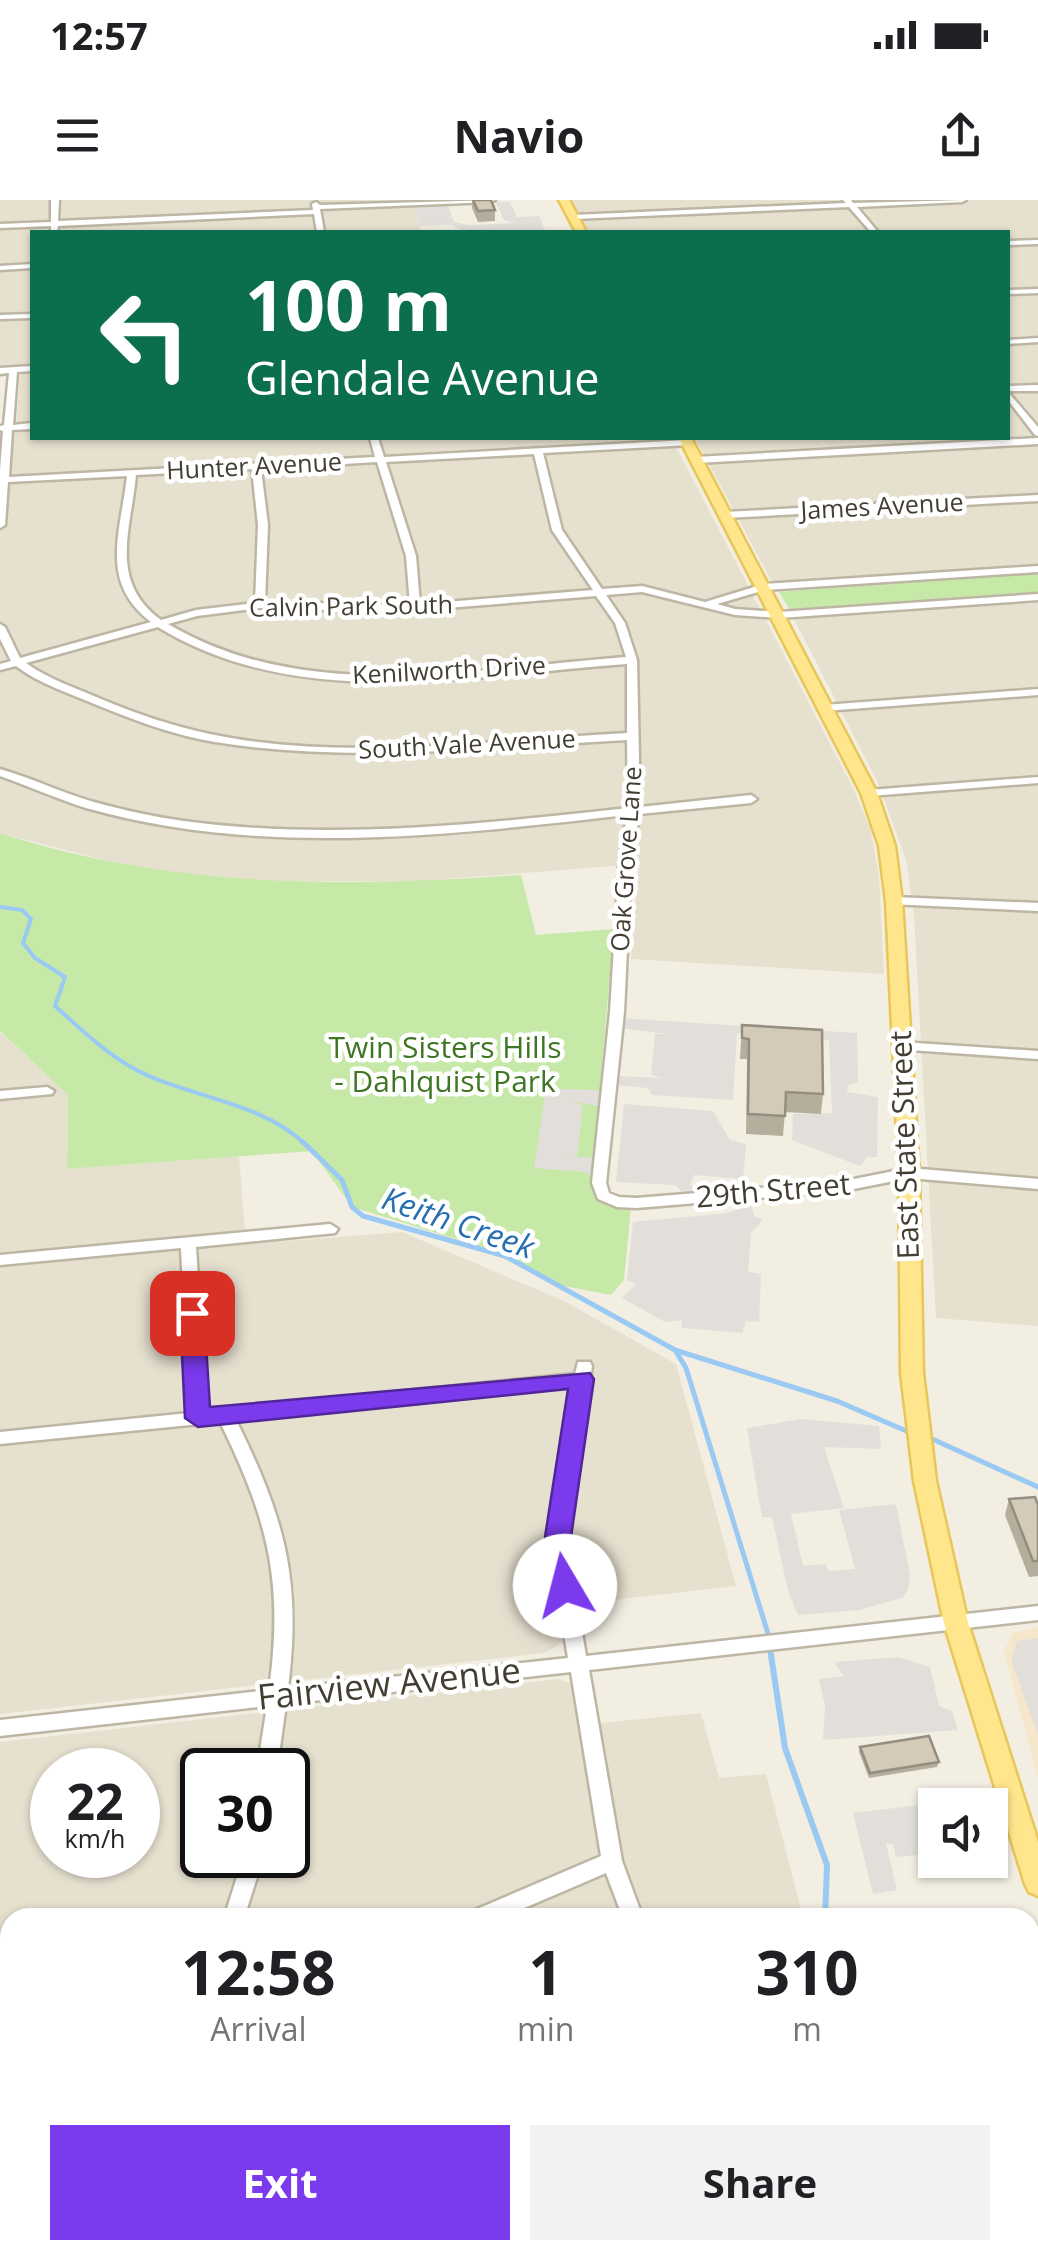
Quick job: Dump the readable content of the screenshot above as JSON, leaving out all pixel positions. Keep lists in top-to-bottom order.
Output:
{
  "streets": {
    "main road": ["East State Street"],
    "street": [
      "Hunter Avenue",
      "James Avenue",
      "Calvin Park South",
      "Kenilworth Drive",
      "South Vale Avenue",
      "Oak Grove Lane",
      "29th Street",
      "Fairview Avenue"
    ]
  },
  "crossings": [
    ["Hunter Avenue", "Oak Grove Lane"],
    ["Hunter Avenue", "East State Street"],
    ["James Avenue", "East State Street"],
    ["Calvin Park South", "Kenilworth Drive"],
    ["Calvin Park South", "South Vale Avenue"],
    ["Calvin Park South", "Oak Grove Lane"],
    ["Calvin Park South", "East State Street"],
    ["Kenilworth Drive", "Oak Grove Lane"],
    ["South Vale Avenue", "Oak Grove Lane"],
    ["Oak Grove Lane", "29th Street"],
    ["East State Street", "29th Street"],
    ["East State Street", "Fairview Avenue"]
  ],
  "water": ["Keith Creek"],
  "parks": ["Twin Sisters Hills - Dahlquist Park"],
  "page": {
    "status": "12:57",
    "header": "Navio",
    "turn": ["100 m", "Glendale Avenue"],
    "speed": "22 km/h",
    "limit": "30",
    "eta": [
      "12:58",
      "Arrival",
      "1",
      "min",
      "310",
      "m"
    ],
    "buttons": ["Exit", "Share"]
  }
}
